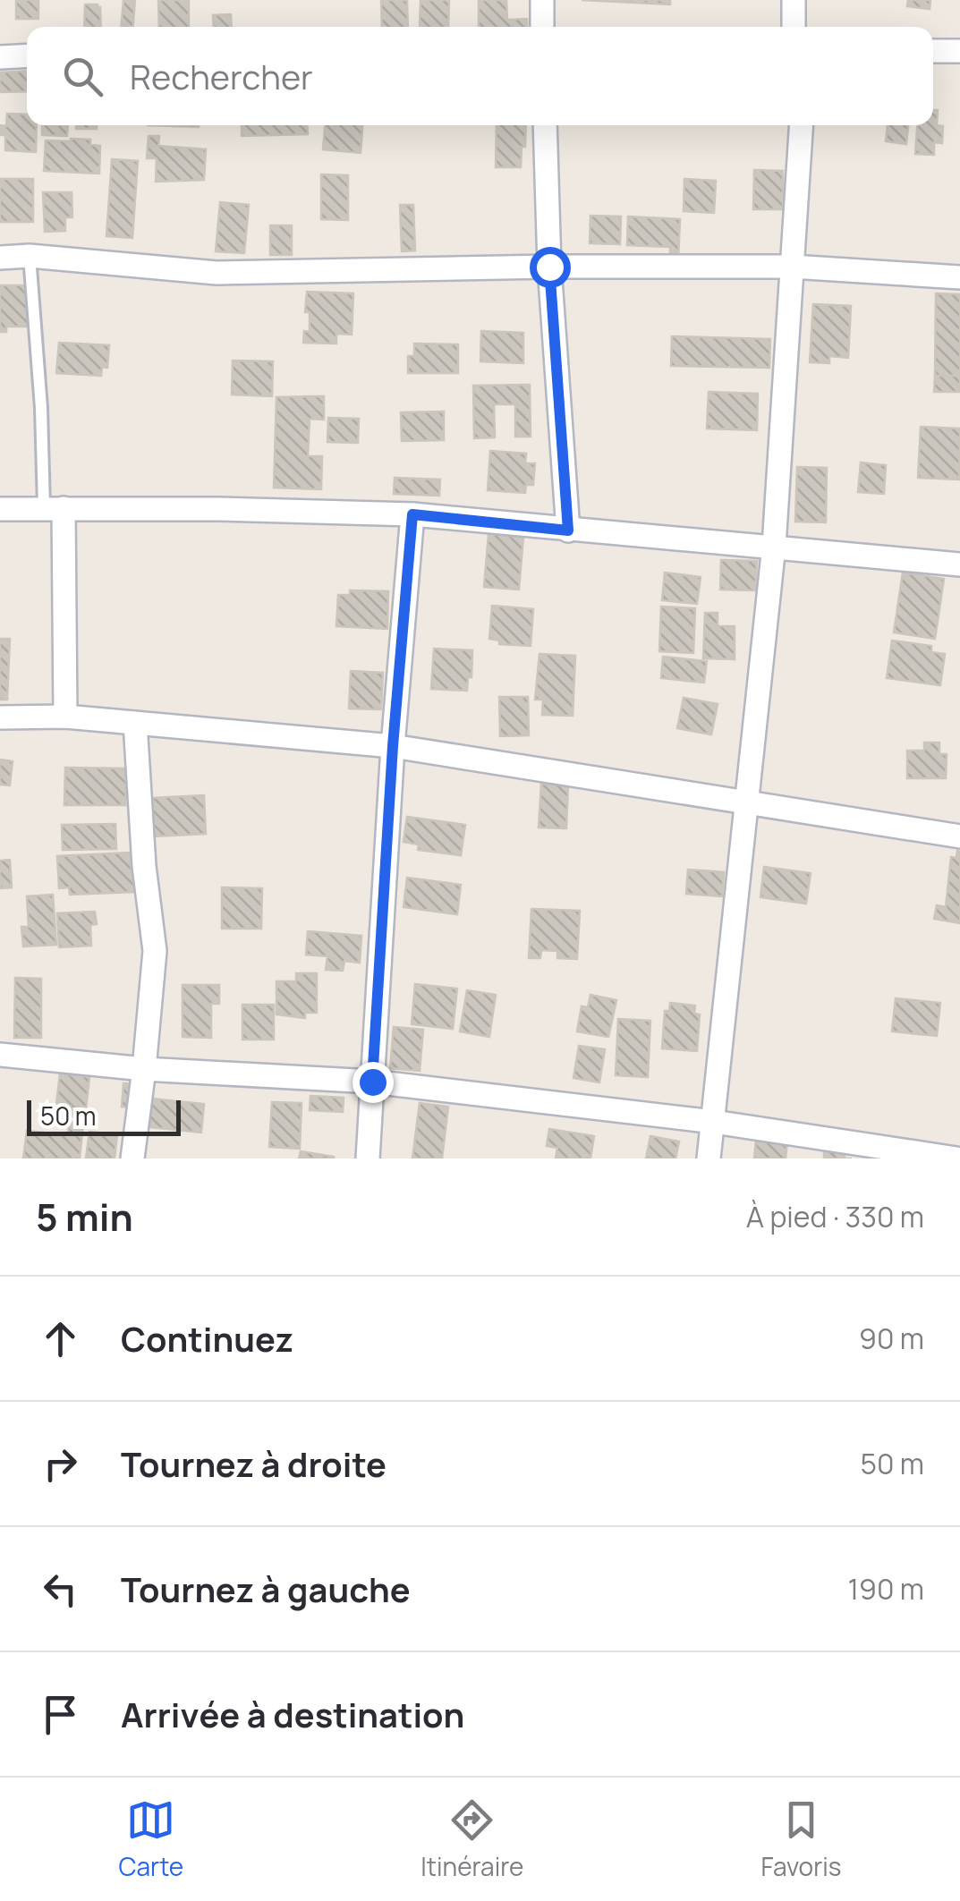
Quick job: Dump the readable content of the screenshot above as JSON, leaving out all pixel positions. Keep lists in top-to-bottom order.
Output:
{
  "scale_bar": "50 m",
  "page": {
    "search": "Rechercher",
    "scale": "50 m",
    "heading": ["5 min", "À pied · 330 m"],
    "list": [
      ["Continuez", "90 m"],
      ["Tournez à droite", "50 m"],
      ["Tournez à gauche", "190 m"],
      "Arrivée à destination"
    ],
    "nav": ["Carte", "Itinéraire", "Favoris"]
  }
}
